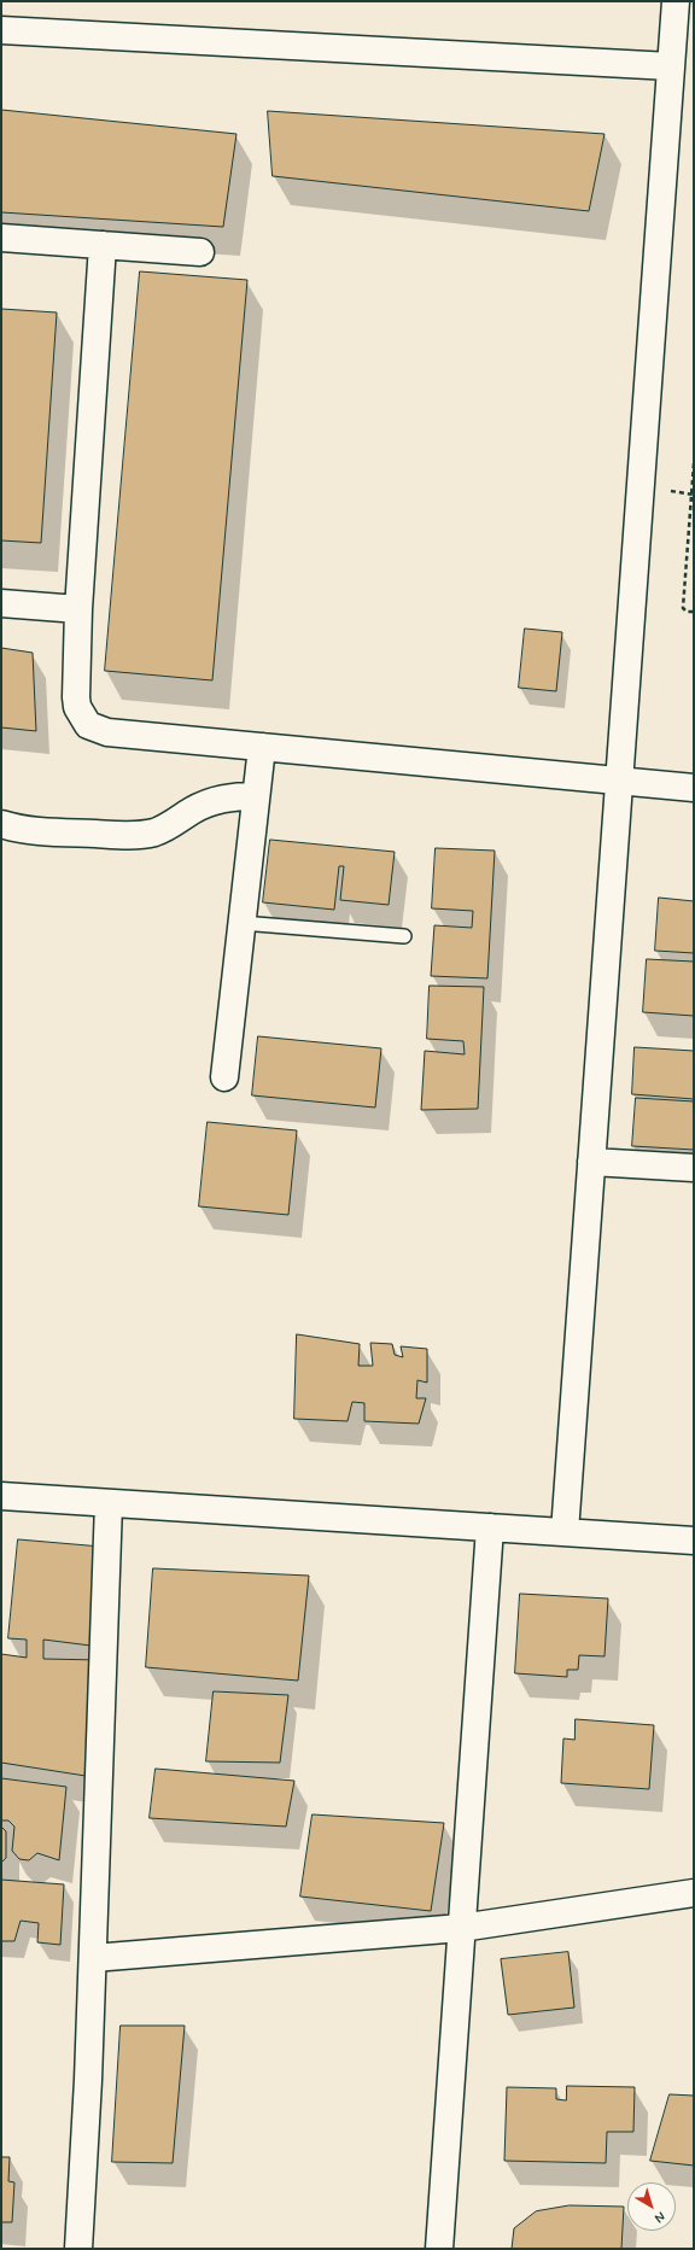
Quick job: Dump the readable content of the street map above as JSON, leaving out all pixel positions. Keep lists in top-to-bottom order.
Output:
{
  "north": "bottom right"
}
